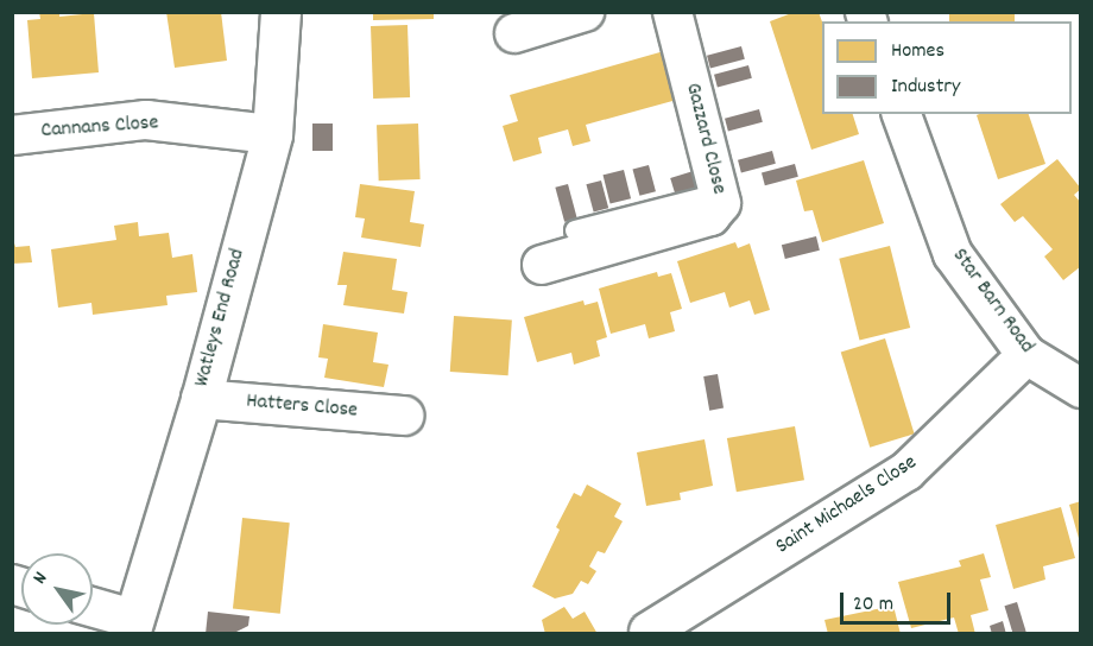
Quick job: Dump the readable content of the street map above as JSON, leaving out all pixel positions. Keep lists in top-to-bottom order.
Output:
{
  "streets": {
    "street": [
      "Cannans Close",
      "Gazzard Close",
      "Star Barn Road",
      "Watleys End Road",
      "Hatters Close",
      "Saint Michaels Close"
    ]
  },
  "crossings": [
    ["Cannans Close", "Watleys End Road"],
    ["Star Barn Road", "Saint Michaels Close"],
    ["Watleys End Road", "Hatters Close"]
  ],
  "legend": ["Homes", "Industry"],
  "scale_bar": "20 m",
  "north": "top left"
}
